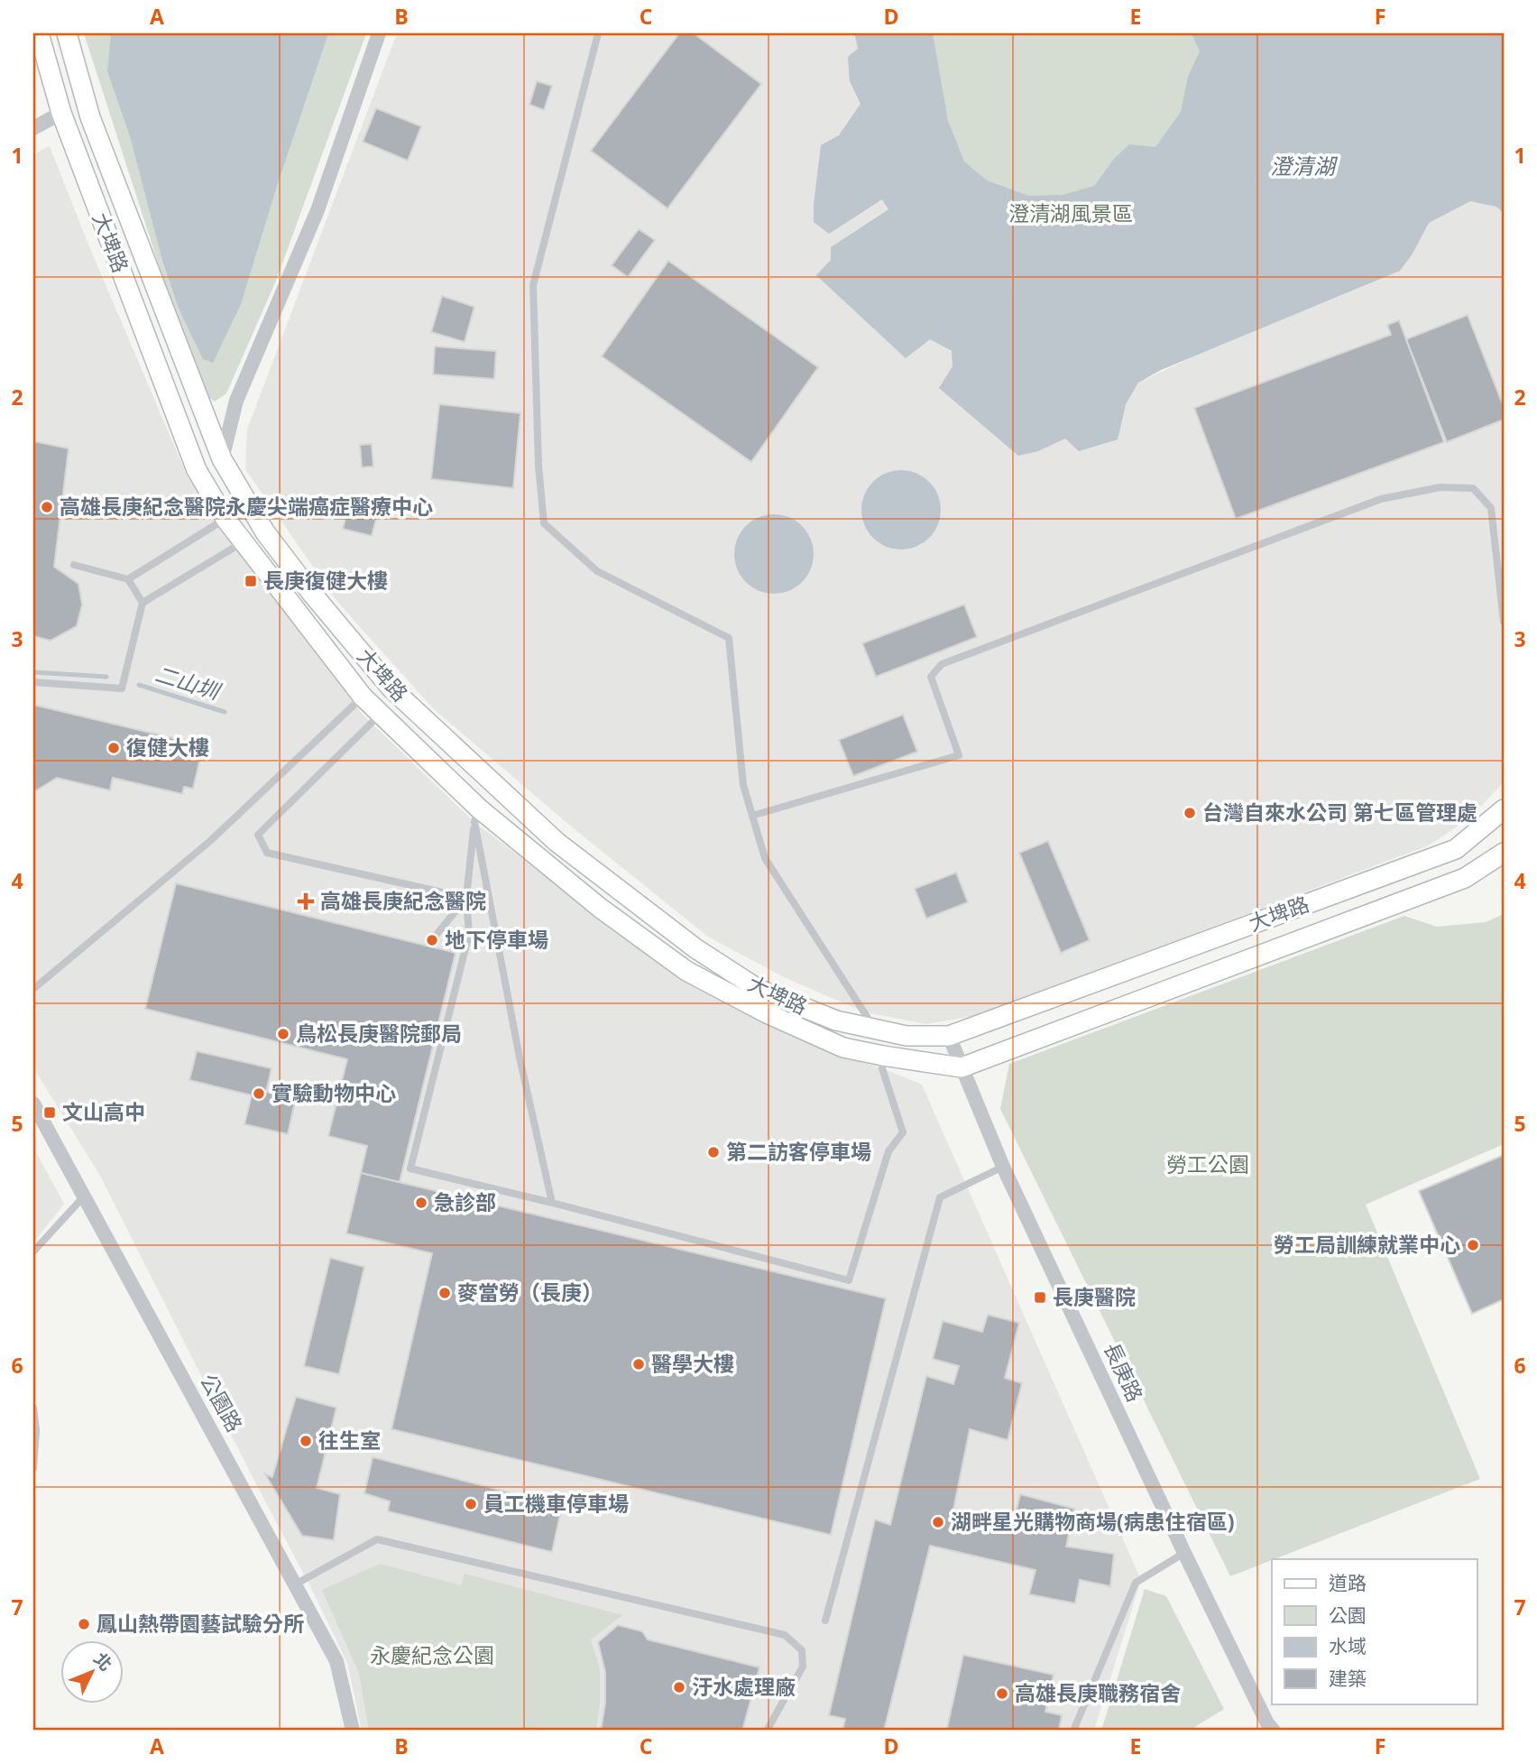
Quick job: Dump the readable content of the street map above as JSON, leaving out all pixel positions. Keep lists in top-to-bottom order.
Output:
{
  "streets": {
    "main road": ["大埤路"],
    "street": ["長庚路", "公園路"]
  },
  "crossings": [
    ["大埤路", "長庚路"]
  ],
  "water": ["澄清湖", "二山圳"],
  "parks": ["澄清湖風景區", "勞工公園", "永慶紀念公園"],
  "places": {
    "other": [
      "高雄長庚紀念醫院永慶尖端癌症醫療中心",
      "復健大樓",
      "台灣自來水公司 第七區管理處",
      "地下停車場",
      "鳥松長庚醫院郵局",
      "實驗動物中心",
      "第二訪客停車場",
      "急診部",
      "勞工局訓練就業中心",
      "麥當勞（長庚）",
      "醫學大樓",
      "往生室",
      "員工機車停車場",
      "湖畔星光購物商場(病患住宿區)",
      "鳳山熱帶園藝試驗分所",
      "汙水處理廠",
      "高雄長庚職務宿舍"
    ],
    "transit": ["長庚復健大樓", "文山高中", "長庚醫院"],
    "health": ["高雄長庚紀念醫院"]
  },
  "legend": [
    "道路",
    "公園",
    "水域",
    "建築"
  ],
  "north": "top right",
  "grid": {
    "columns": [
      "A",
      "B",
      "C",
      "D",
      "E",
      "F"
    ],
    "rows": [
      "1",
      "2",
      "3",
      "4",
      "5",
      "6",
      "7"
    ]
  }
}
